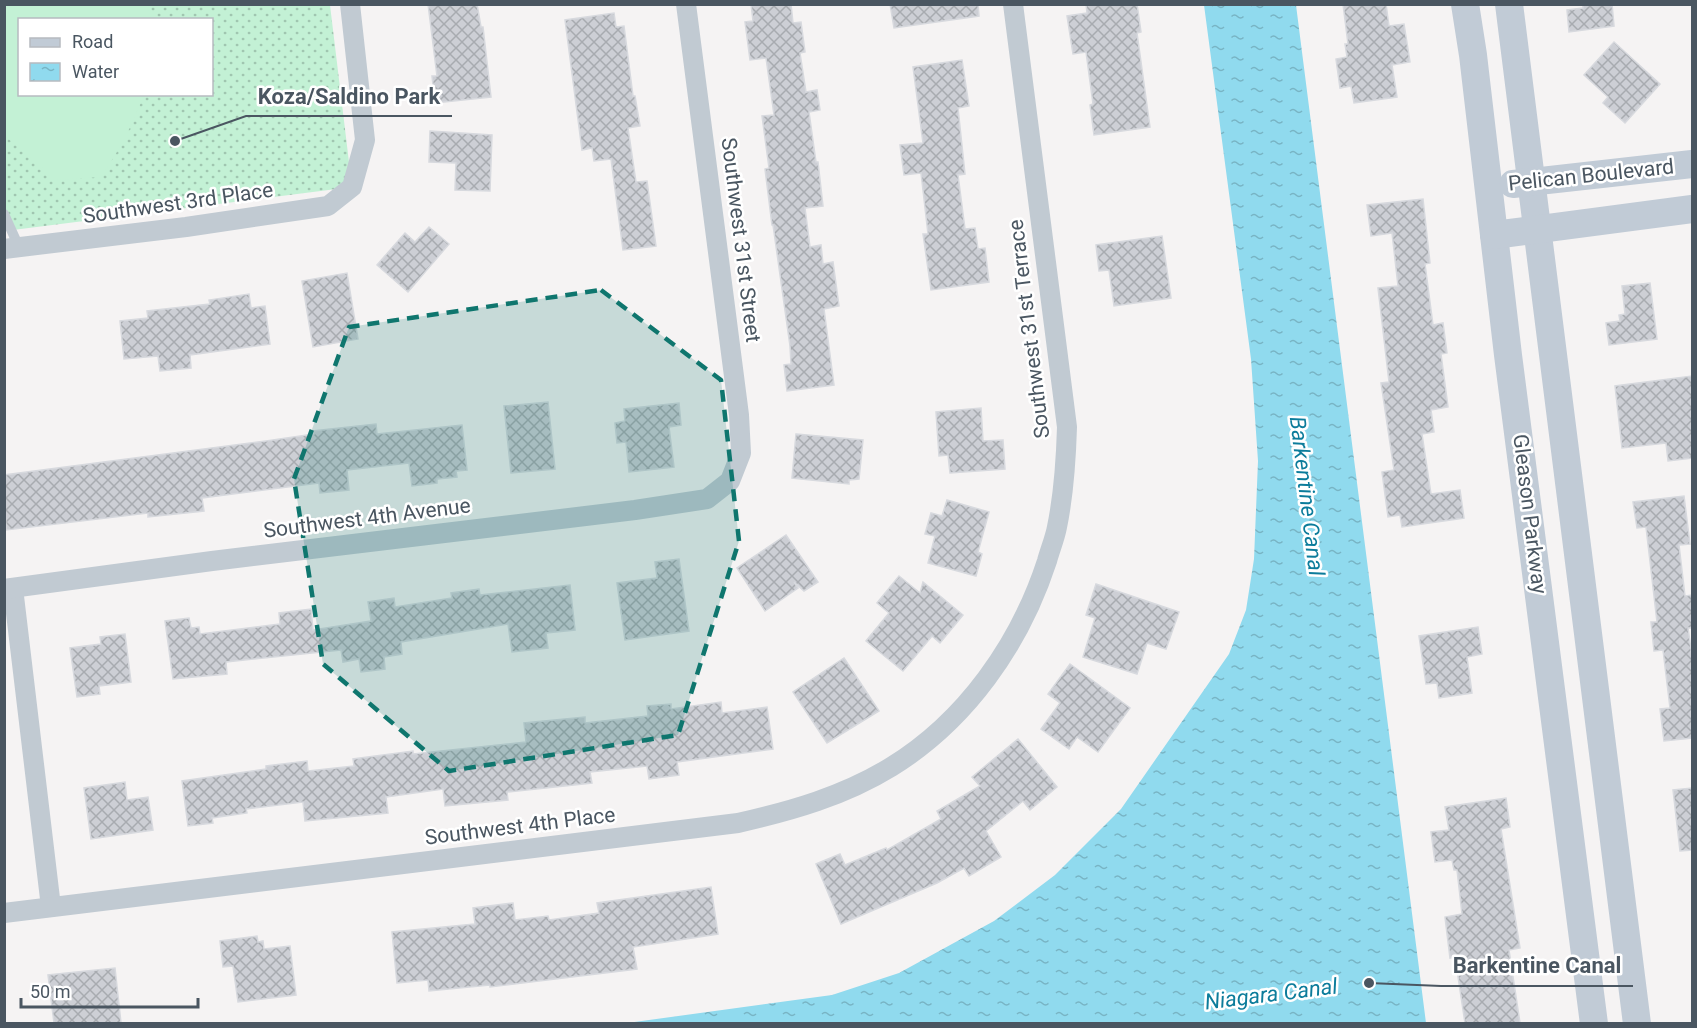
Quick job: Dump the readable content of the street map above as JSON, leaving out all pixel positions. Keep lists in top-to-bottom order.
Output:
{
  "streets": {
    "main road": ["Pelican Boulevard", "Gleason Parkway"],
    "street": [
      "Southwest 3rd Place",
      "Southwest 31st Street",
      "Southwest 31st Terrace",
      "Southwest 4th Avenue",
      "Southwest 4th Place"
    ]
  },
  "crossings": [
    ["Pelican Boulevard", "Gleason Parkway"],
    ["Southwest 31st Street", "Southwest 4th Avenue"],
    ["Southwest 31st Terrace", "Southwest 4th Place"]
  ],
  "water": ["Barkentine Canal", "Niagara Canal"],
  "places": ["Koza/Saldino Park", "Barkentine Canal"],
  "legend": ["Road", "Water"],
  "scale_bar": "50 m"
}
